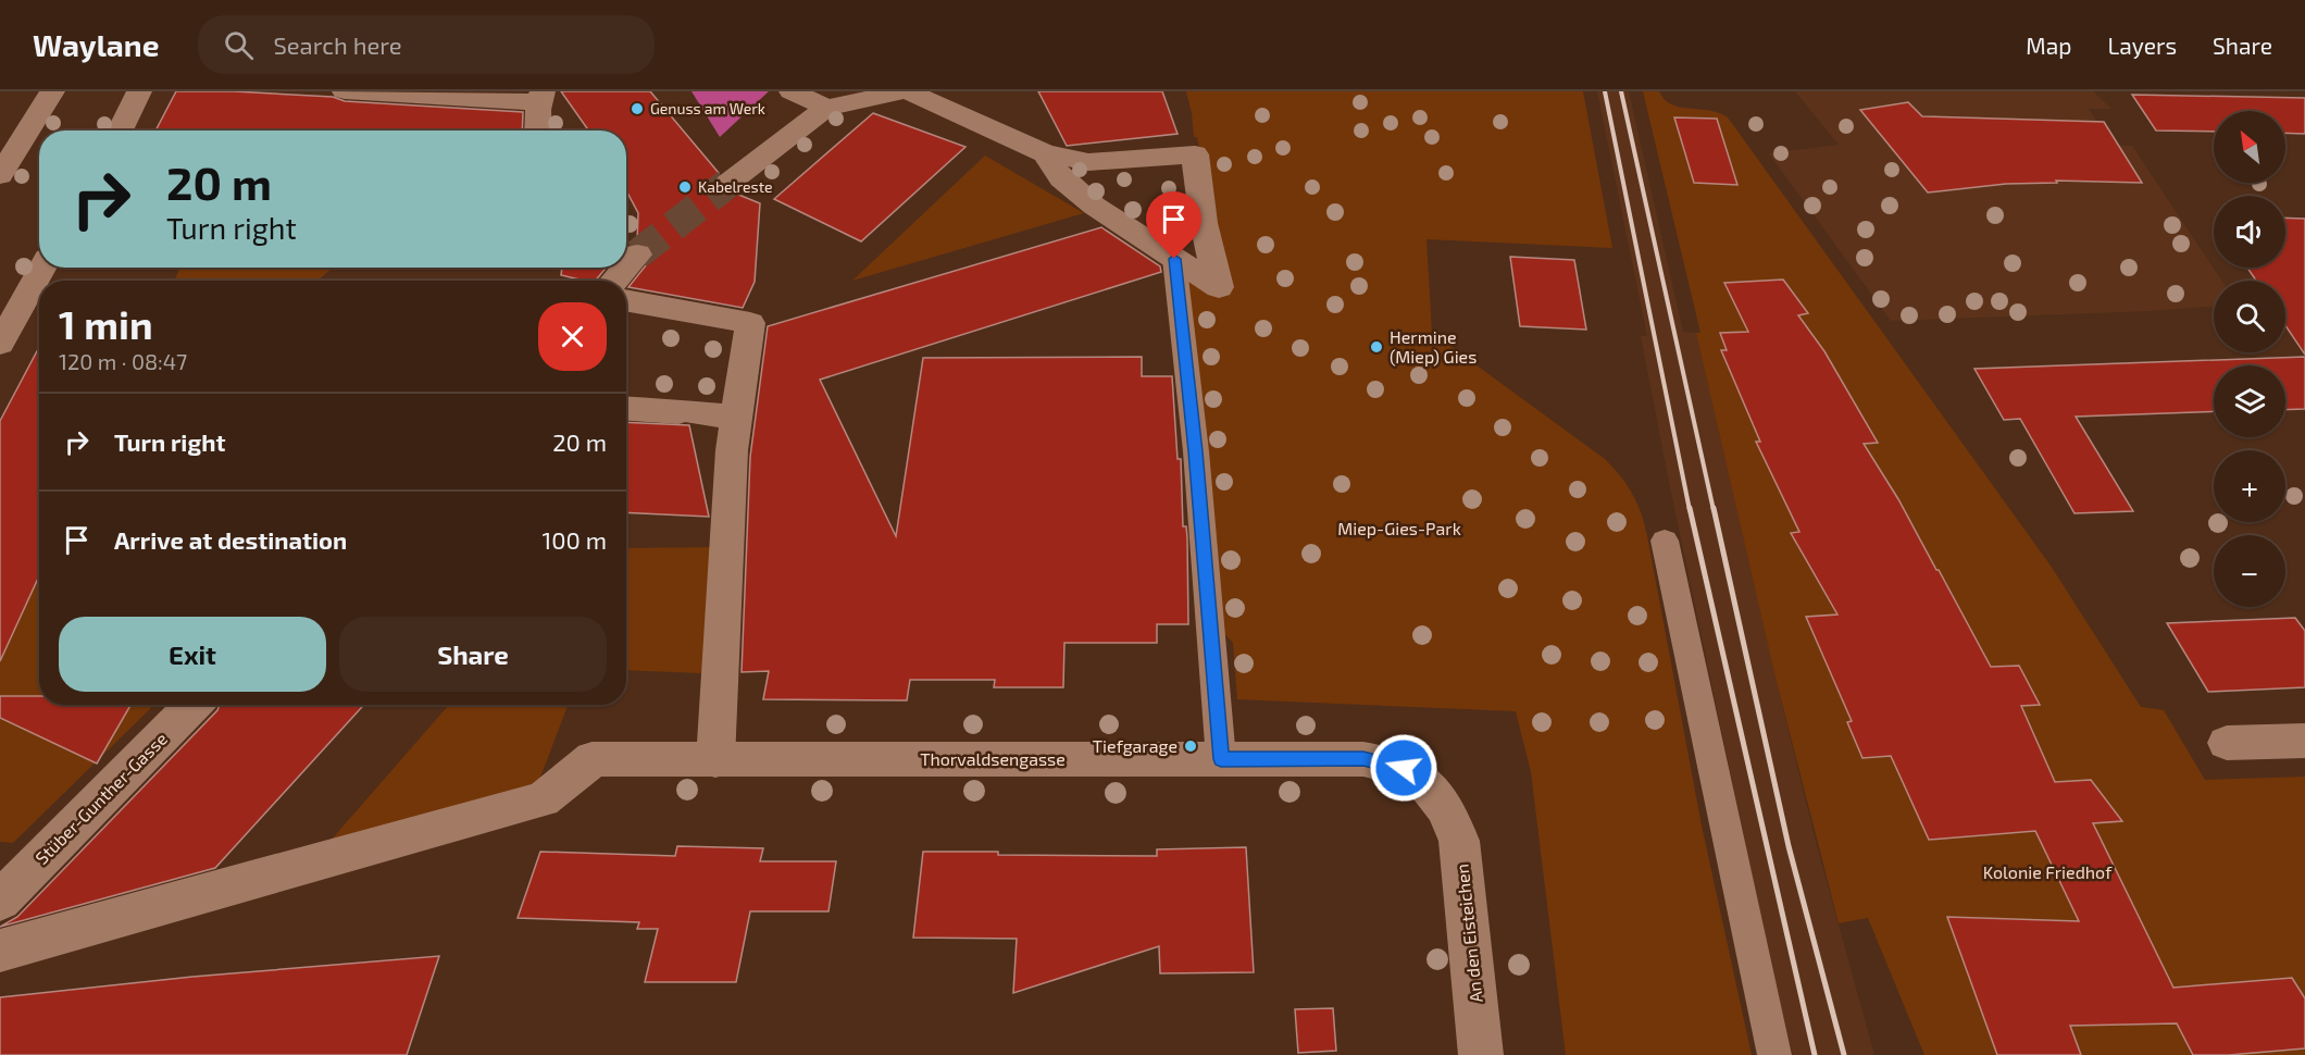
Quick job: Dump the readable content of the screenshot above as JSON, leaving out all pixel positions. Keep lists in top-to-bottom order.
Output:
{
  "streets": {
    "street": ["Thorvaldsengasse", "Stüber-Gunther-Gasse", "An den Eisteichen"]
  },
  "crossings": [
    ["Thorvaldsengasse", "An den Eisteichen"]
  ],
  "parks": ["Miep-Gies-Park", "Kolonie Friedhof"],
  "places": [
    "Genuss am Werk",
    "Kabelreste",
    "Hermine (Miep) Gies",
    "Tiefgarage"
  ],
  "north": "top left",
  "page": {
    "header": "Waylane",
    "search": "Search here",
    "nav": ["Map", "Layers", "Share"],
    "map_buttons": ["+", "−"],
    "turn": ["20 m", "Turn right"],
    "heading": ["1 min", "120 m · 08:47"],
    "list": [
      {
        "name": "Turn right",
        "value": "20 m"
      },
      {
        "name": "Arrive at destination",
        "value": "100 m"
      }
    ],
    "buttons": ["Exit", "Share"]
  }
}
